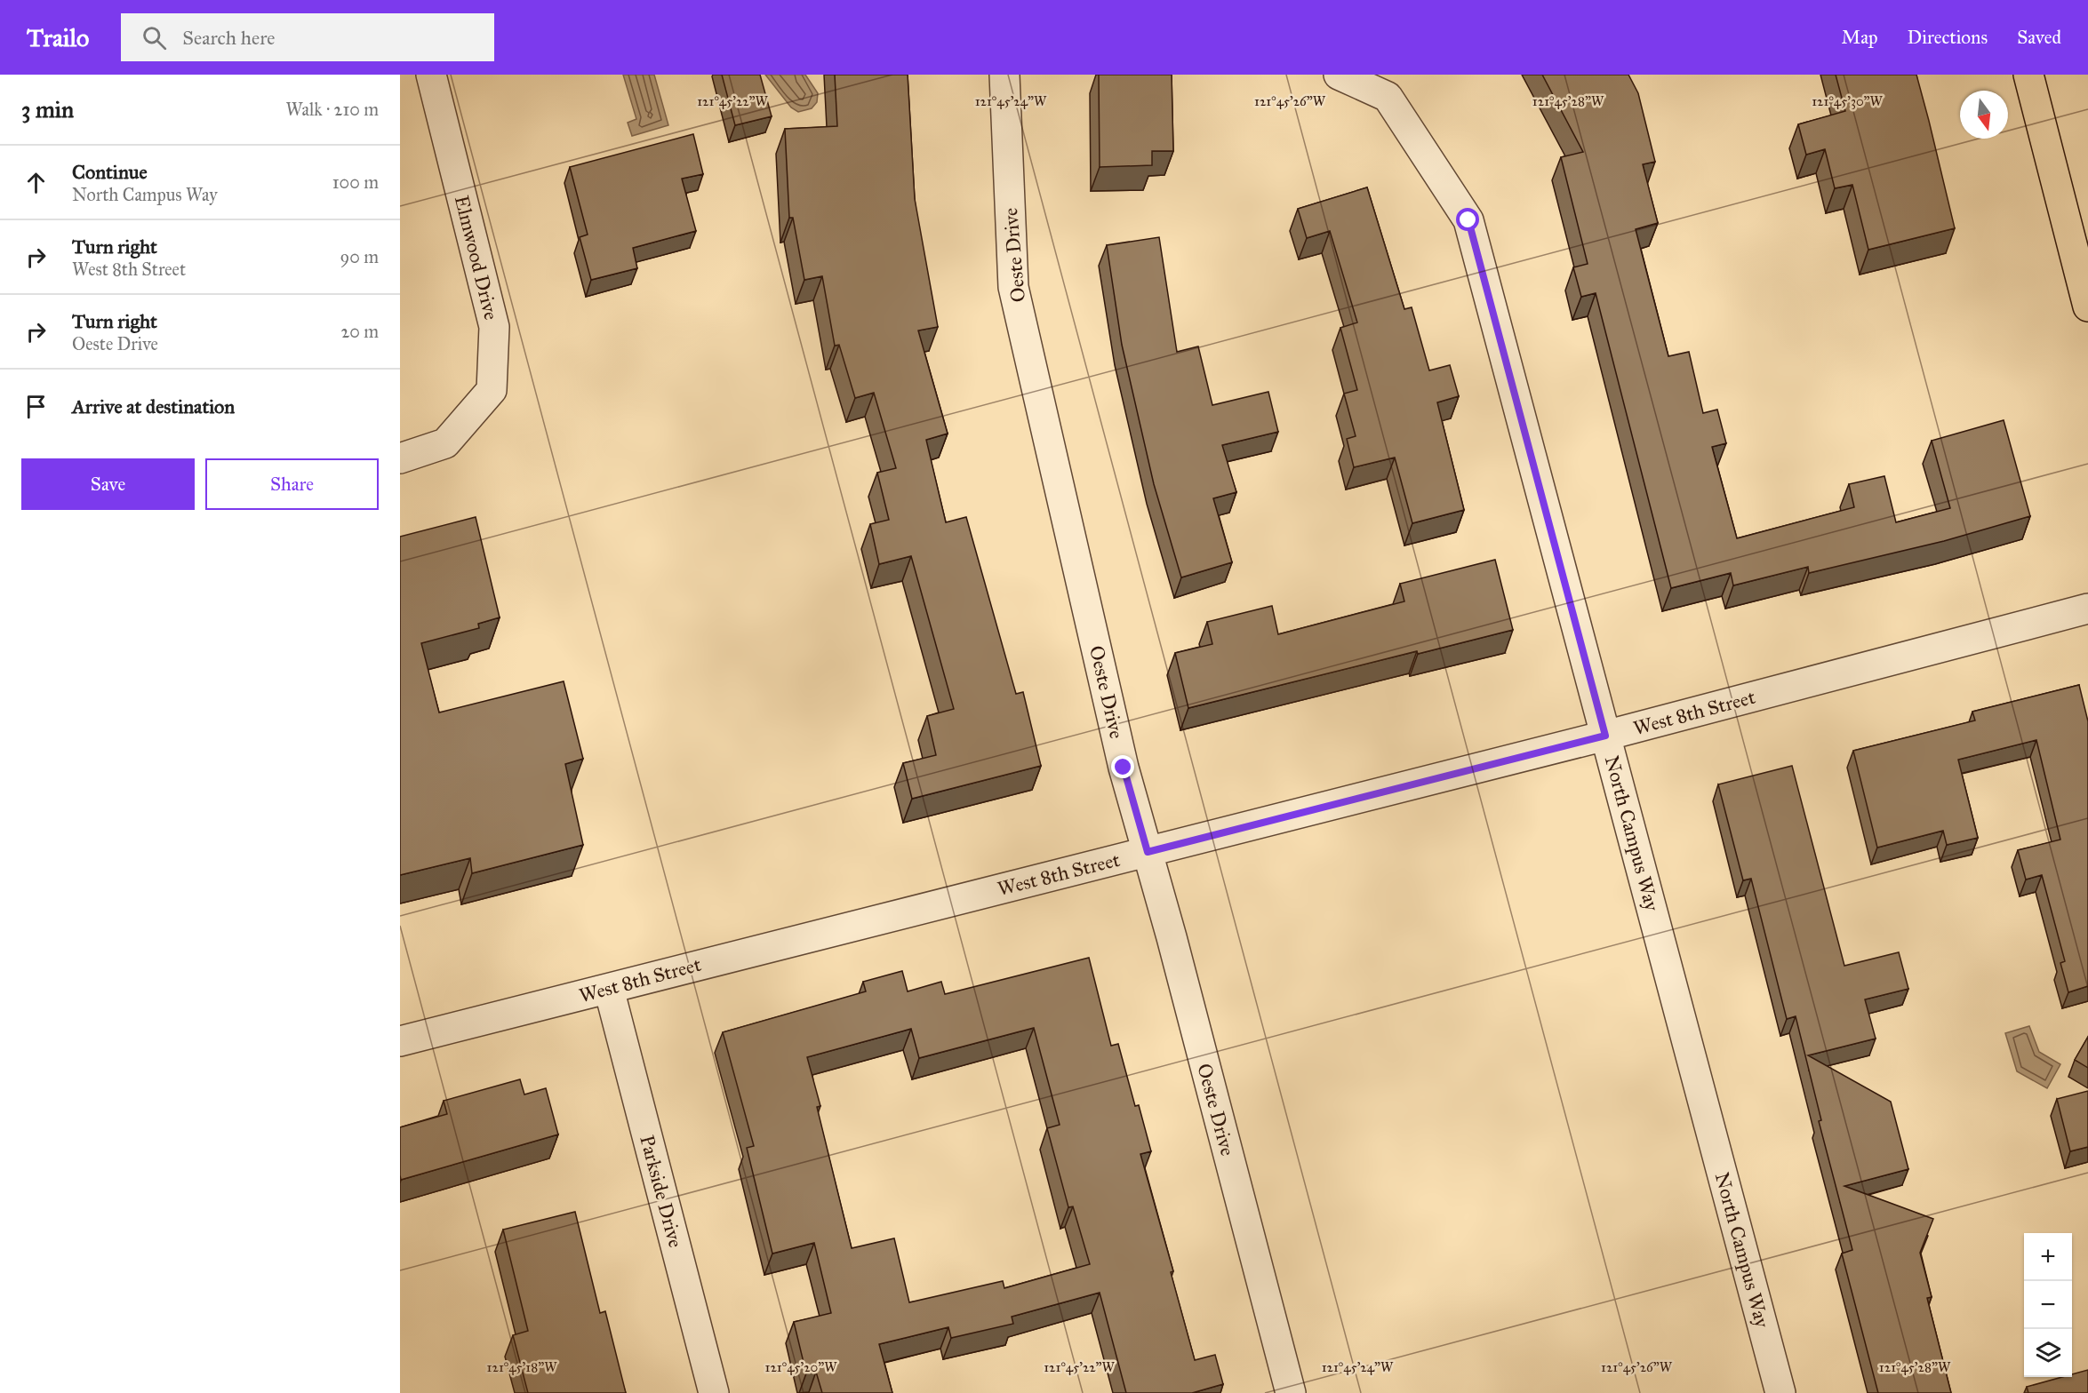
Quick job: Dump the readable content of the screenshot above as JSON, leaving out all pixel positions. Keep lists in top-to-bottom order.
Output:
{
  "streets": {
    "street": [
      "Oeste Drive",
      "Elmwood Drive",
      "West 8th Street",
      "North Campus Way",
      "Parkside Drive"
    ]
  },
  "crossings": [
    ["Oeste Drive", "West 8th Street"],
    ["West 8th Street", "North Campus Way"],
    ["West 8th Street", "Parkside Drive"]
  ],
  "north": "bottom",
  "page": {
    "header": "Trailo",
    "search": "Search here",
    "nav": ["Map", "Directions", "Saved"],
    "heading": ["3 min", "Walk · 210 m"],
    "list": [
      ["Continue", "North Campus Way", "100 m"],
      ["Turn right", "West 8th Street", "90 m"],
      ["Turn right", "Oeste Drive", "20 m"],
      "Arrive at destination"
    ],
    "buttons": ["Save", "Share"],
    "map_buttons": ["+", "−"]
  },
  "coordinates": [
    "121°45'22\"W",
    "121°45'24\"W",
    "121°45'26\"W",
    "121°45'28\"W",
    "121°45'30\"W",
    "121°45'18\"W",
    "121°45'20\"W"
  ]
}
